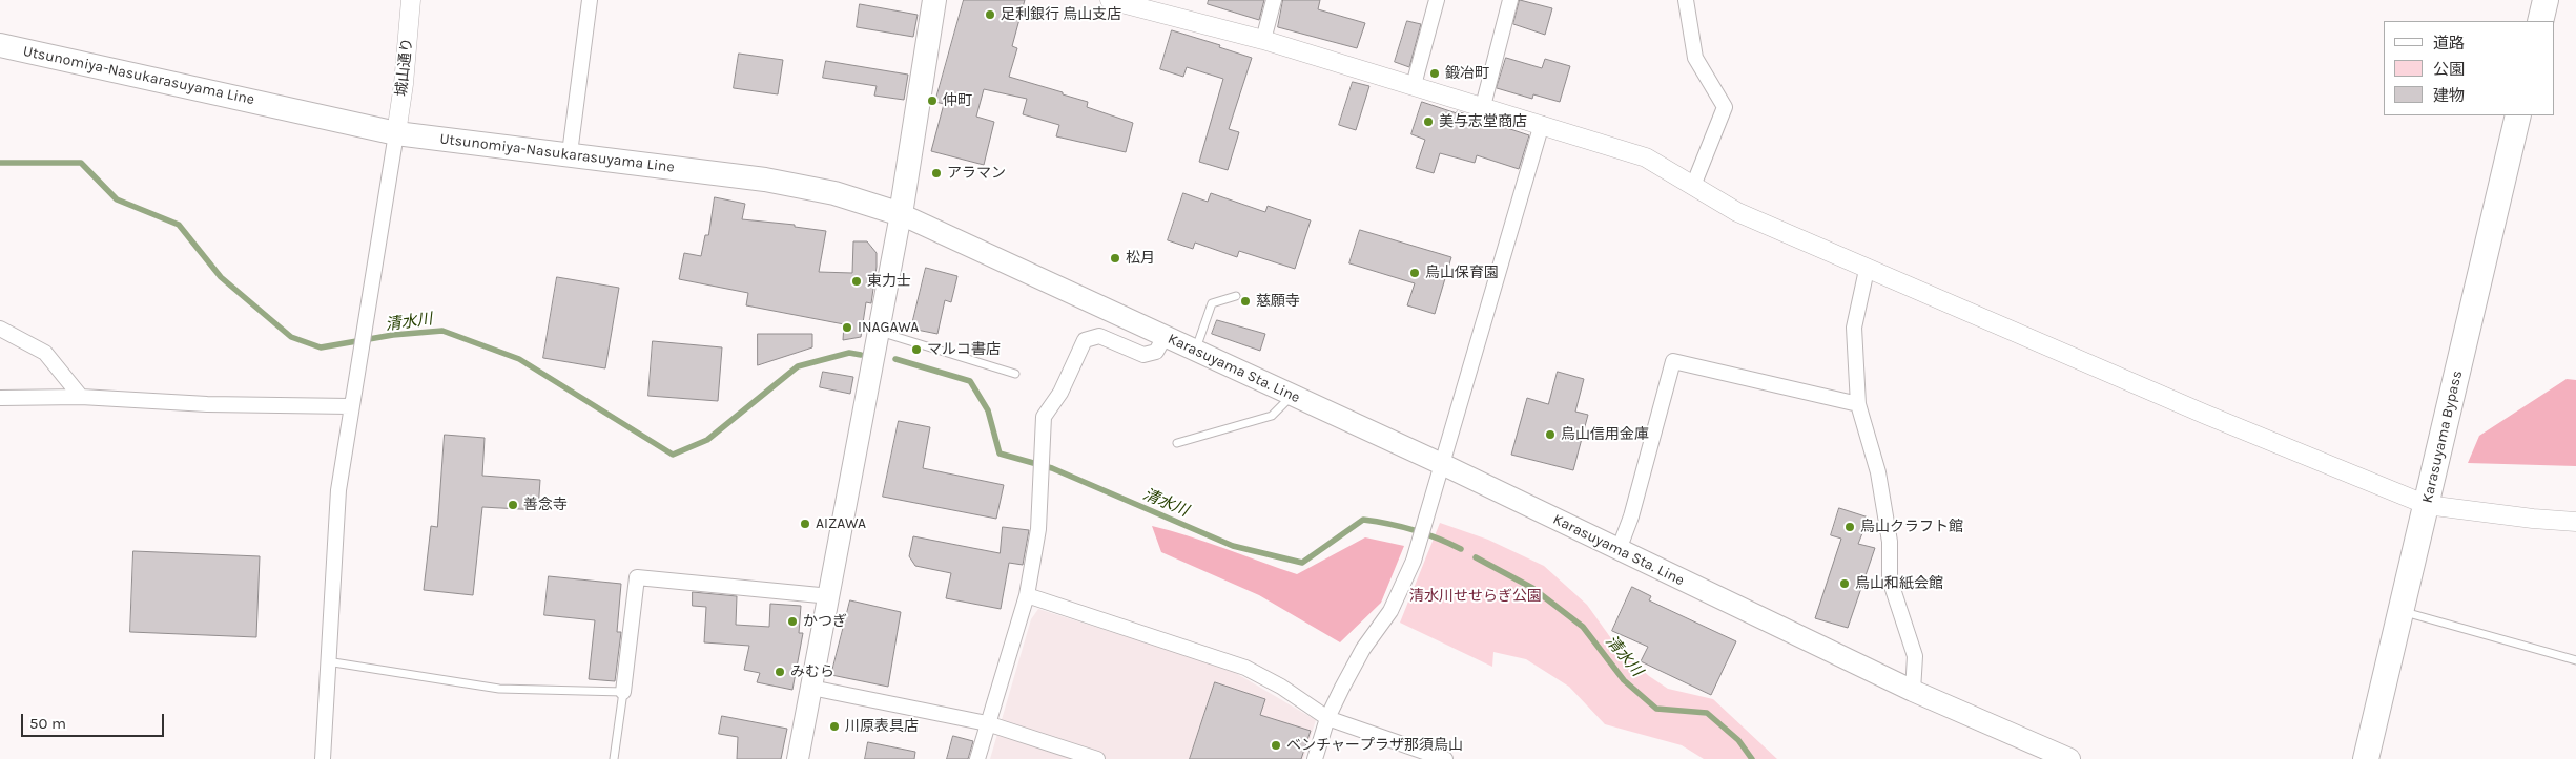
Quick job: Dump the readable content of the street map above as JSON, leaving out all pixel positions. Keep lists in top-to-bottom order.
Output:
{
  "streets": {
    "highway": ["Karasuyama Bypass"],
    "main road": ["Utsunomiya-Nasukarasuyama Line", "Karasuyama Sta. Line"],
    "street": ["城山通り"]
  },
  "crossings": [
    ["城山通り", "Utsunomiya-Nasukarasuyama Line"],
    ["Utsunomiya-Nasukarasuyama Line", "Karasuyama Sta. Line"]
  ],
  "water": ["清水川"],
  "parks": ["清水川せせらぎ公園"],
  "places": [
    "足利銀行 烏山支店",
    "鍛冶町",
    "仲町",
    "美与志堂商店",
    "アラマン",
    "松月",
    "烏山保育園",
    "東力士",
    "慈願寺",
    "INAGAWA",
    "マルコ書店",
    "烏山信用金庫",
    "善念寺",
    "AIZAWA",
    "烏山クラフト館",
    "烏山和紙会館",
    "かつぎ",
    "みむら",
    "川原表具店",
    "ベンチャープラザ那須烏山"
  ],
  "legend": ["道路", "公園", "建物"],
  "scale_bar": "50 m"
}
